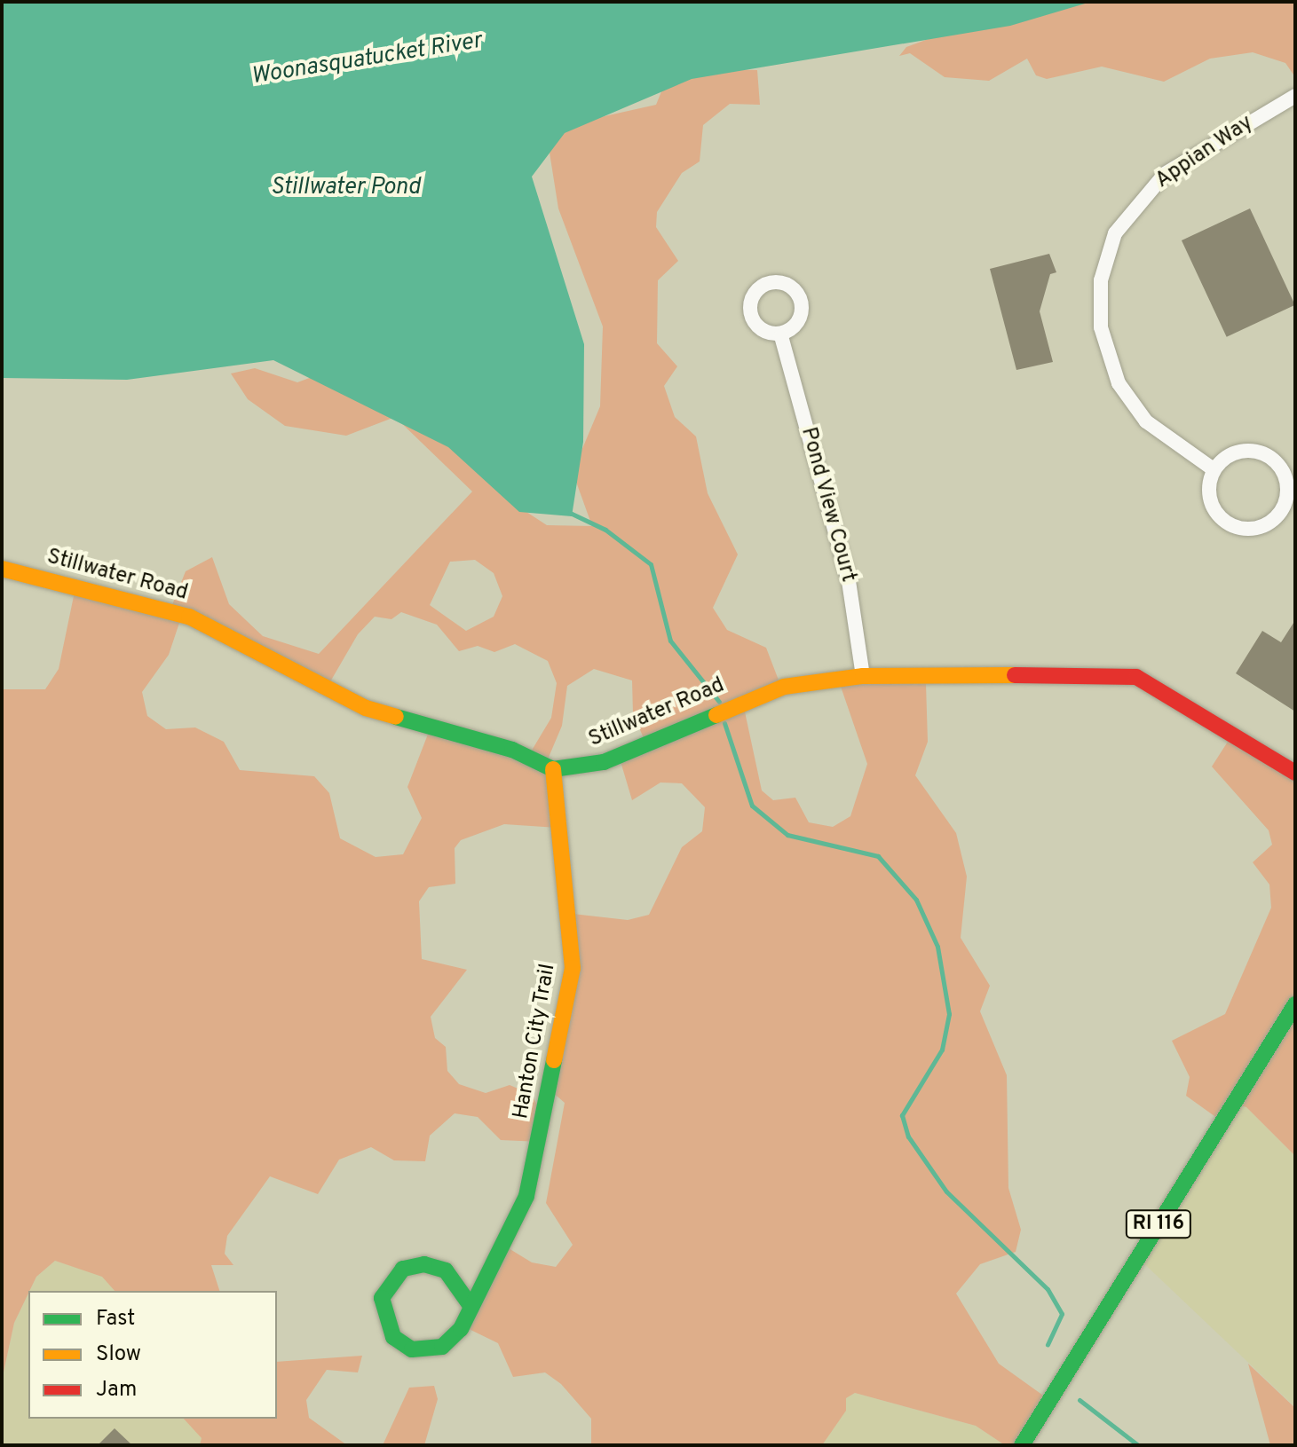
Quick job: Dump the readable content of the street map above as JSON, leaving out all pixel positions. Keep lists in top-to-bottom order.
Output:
{
  "streets": {
    "street": [
      "Appian Way",
      "Pond View Court",
      "Stillwater Road",
      "Hanton City Trail",
      "RI 116"
    ]
  },
  "crossings": [
    ["Pond View Court", "Stillwater Road"],
    ["Stillwater Road", "Hanton City Trail"]
  ],
  "water": ["Woonasquatucket River", "Stillwater Pond"],
  "legend": ["Fast", "Slow", "Jam"]
}
